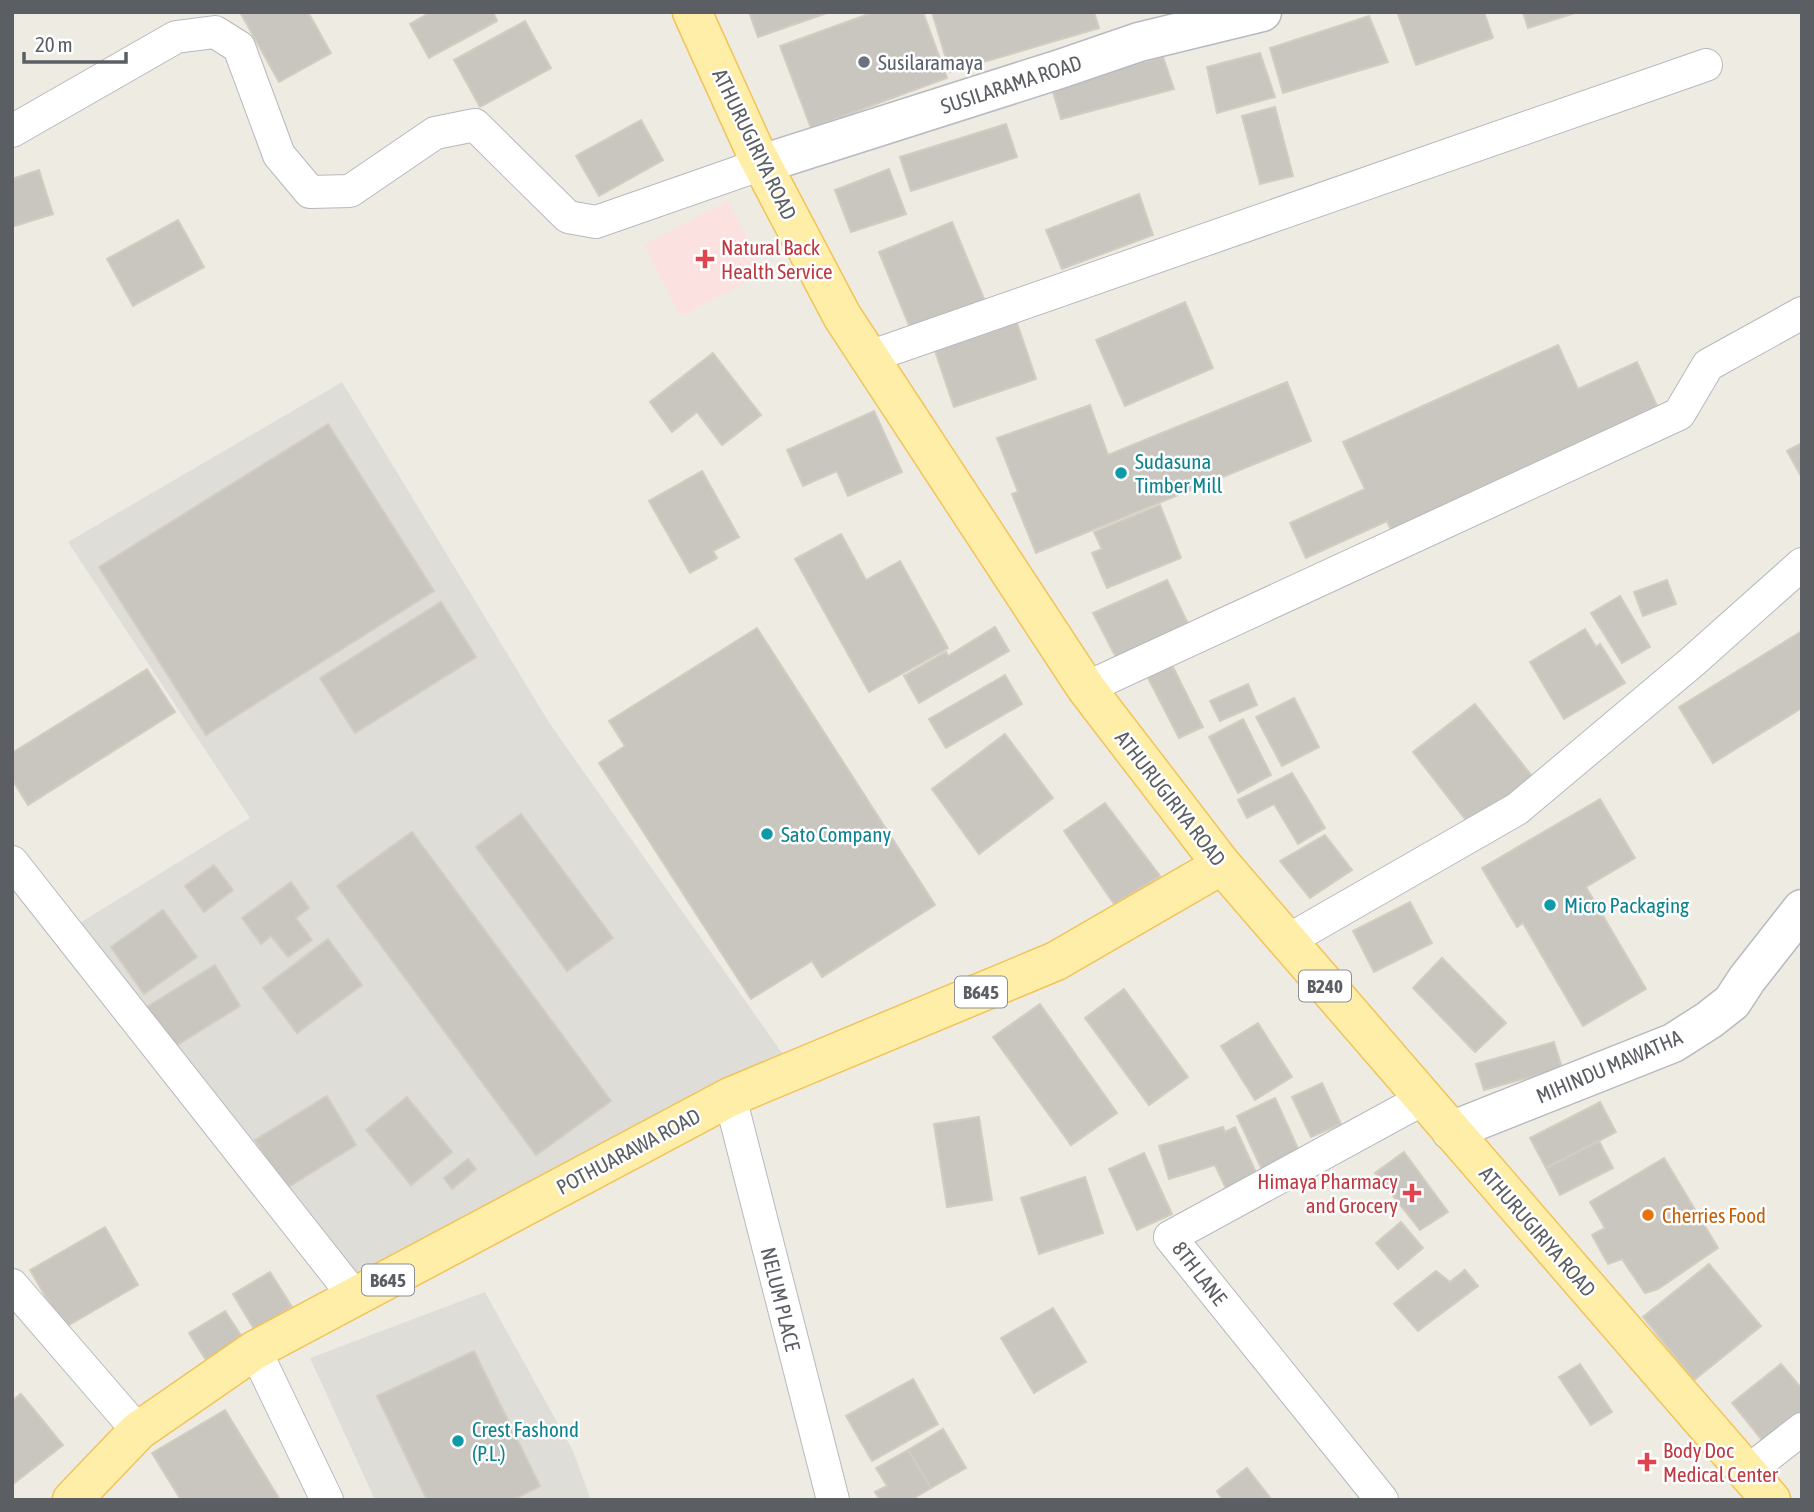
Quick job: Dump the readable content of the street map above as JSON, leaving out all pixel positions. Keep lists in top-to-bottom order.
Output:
{
  "streets": {
    "main road": [
      "ATHURUGIRIYA ROAD",
      "B240",
      "B645",
      "POTHUARAWA ROAD"
    ],
    "street": [
      "SUSILARAMA ROAD",
      "MIHINDU MAWATHA",
      "8TH LANE",
      "NELUM PLACE"
    ]
  },
  "crossings": [
    ["SUSILARAMA ROAD", "ATHURUGIRIYA ROAD"],
    ["ATHURUGIRIYA ROAD", "MIHINDU MAWATHA"],
    ["ATHURUGIRIYA ROAD", "POTHUARAWA ROAD"],
    ["ATHURUGIRIYA ROAD", "8TH LANE"],
    ["POTHUARAWA ROAD", "NELUM PLACE"]
  ],
  "places": {
    "other": [
      "Susilaramaya",
      "Sudasuna Timber Mill",
      "Sato Company",
      "Micro Packaging",
      "Cherries Food",
      "Crest Fashond (P.L.)"
    ],
    "health": ["Natural Back Health Service", "Himaya Pharmacy and Grocery", "Body Doc Medical Center"]
  },
  "scale_bar": "20 m"
}
